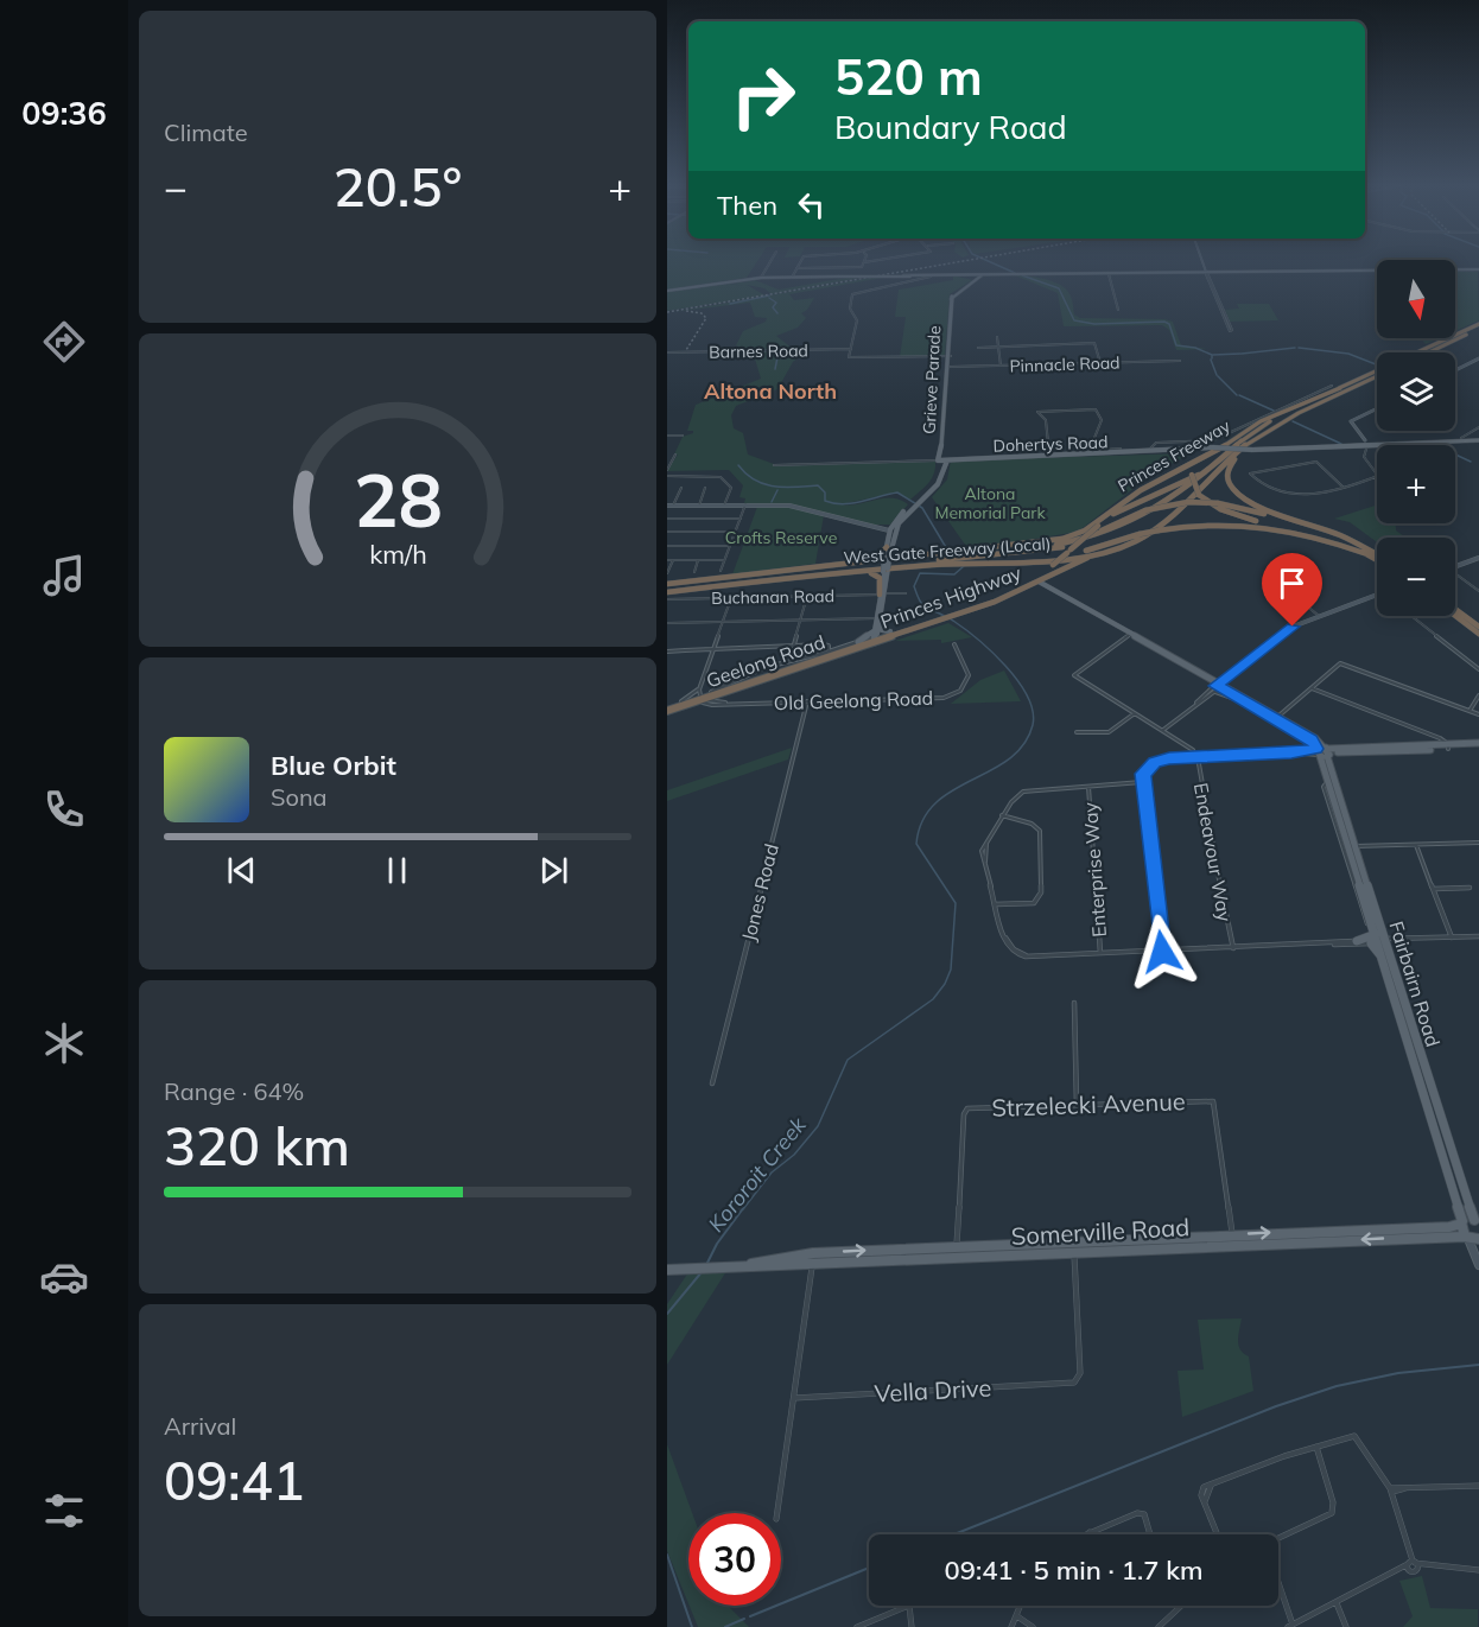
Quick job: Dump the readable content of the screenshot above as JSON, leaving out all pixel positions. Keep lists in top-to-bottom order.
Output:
{
  "streets": {
    "highway": [
      "Princes Freeway",
      "West Gate Freeway (Local)",
      "Princes Highway",
      "Geelong Road"
    ],
    "main road": [
      "Grieve Parade",
      "Dohertys Road",
      "Fairbairn Road",
      "Somerville Road"
    ],
    "street": [
      "Barnes Road",
      "Pinnacle Road",
      "Buchanan Road",
      "Old Geelong Road",
      "Endeavour Way",
      "Enterprise Way",
      "Jones Road",
      "Strzelecki Avenue",
      "Vella Drive"
    ]
  },
  "crossings": [
    ["Barnes Road", "Grieve Parade"],
    ["Pinnacle Road", "Grieve Parade"],
    ["Grieve Parade", "Dohertys Road"],
    ["Grieve Parade", "Buchanan Road"],
    ["Grieve Parade", "Princes Highway"],
    ["Grieve Parade", "Geelong Road"],
    ["Princes Freeway", "West Gate Freeway (Local)"],
    ["Princes Highway", "Geelong Road"],
    ["Geelong Road", "Old Geelong Road"],
    ["Old Geelong Road", "Jones Road"],
    ["Fairbairn Road", "Somerville Road"],
    ["Strzelecki Avenue", "Somerville Road"],
    ["Somerville Road", "Vella Drive"]
  ],
  "districts": ["Altona North"],
  "water": ["Kororoit Creek"],
  "parks": ["Altona Memorial Park", "Crofts Reserve"],
  "north": "bottom",
  "page": {
    "tabs": "09:36",
    "tile": [
      "Climate",
      ["Range · 64%", "320 km"],
      ["Arrival", "09:41"]
    ],
    "turn": ["520 m", "Boundary Road"],
    "heat": ["−", "20.5°", "+"],
    "then": "Then",
    "map_buttons": ["+", "−"],
    "song": ["Blue Orbit", "Sona"],
    "limit": "30",
    "trip": "09:41 · 5 min · 1.7 km",
    "gauge": ["28", "km/h"]
  }
}
